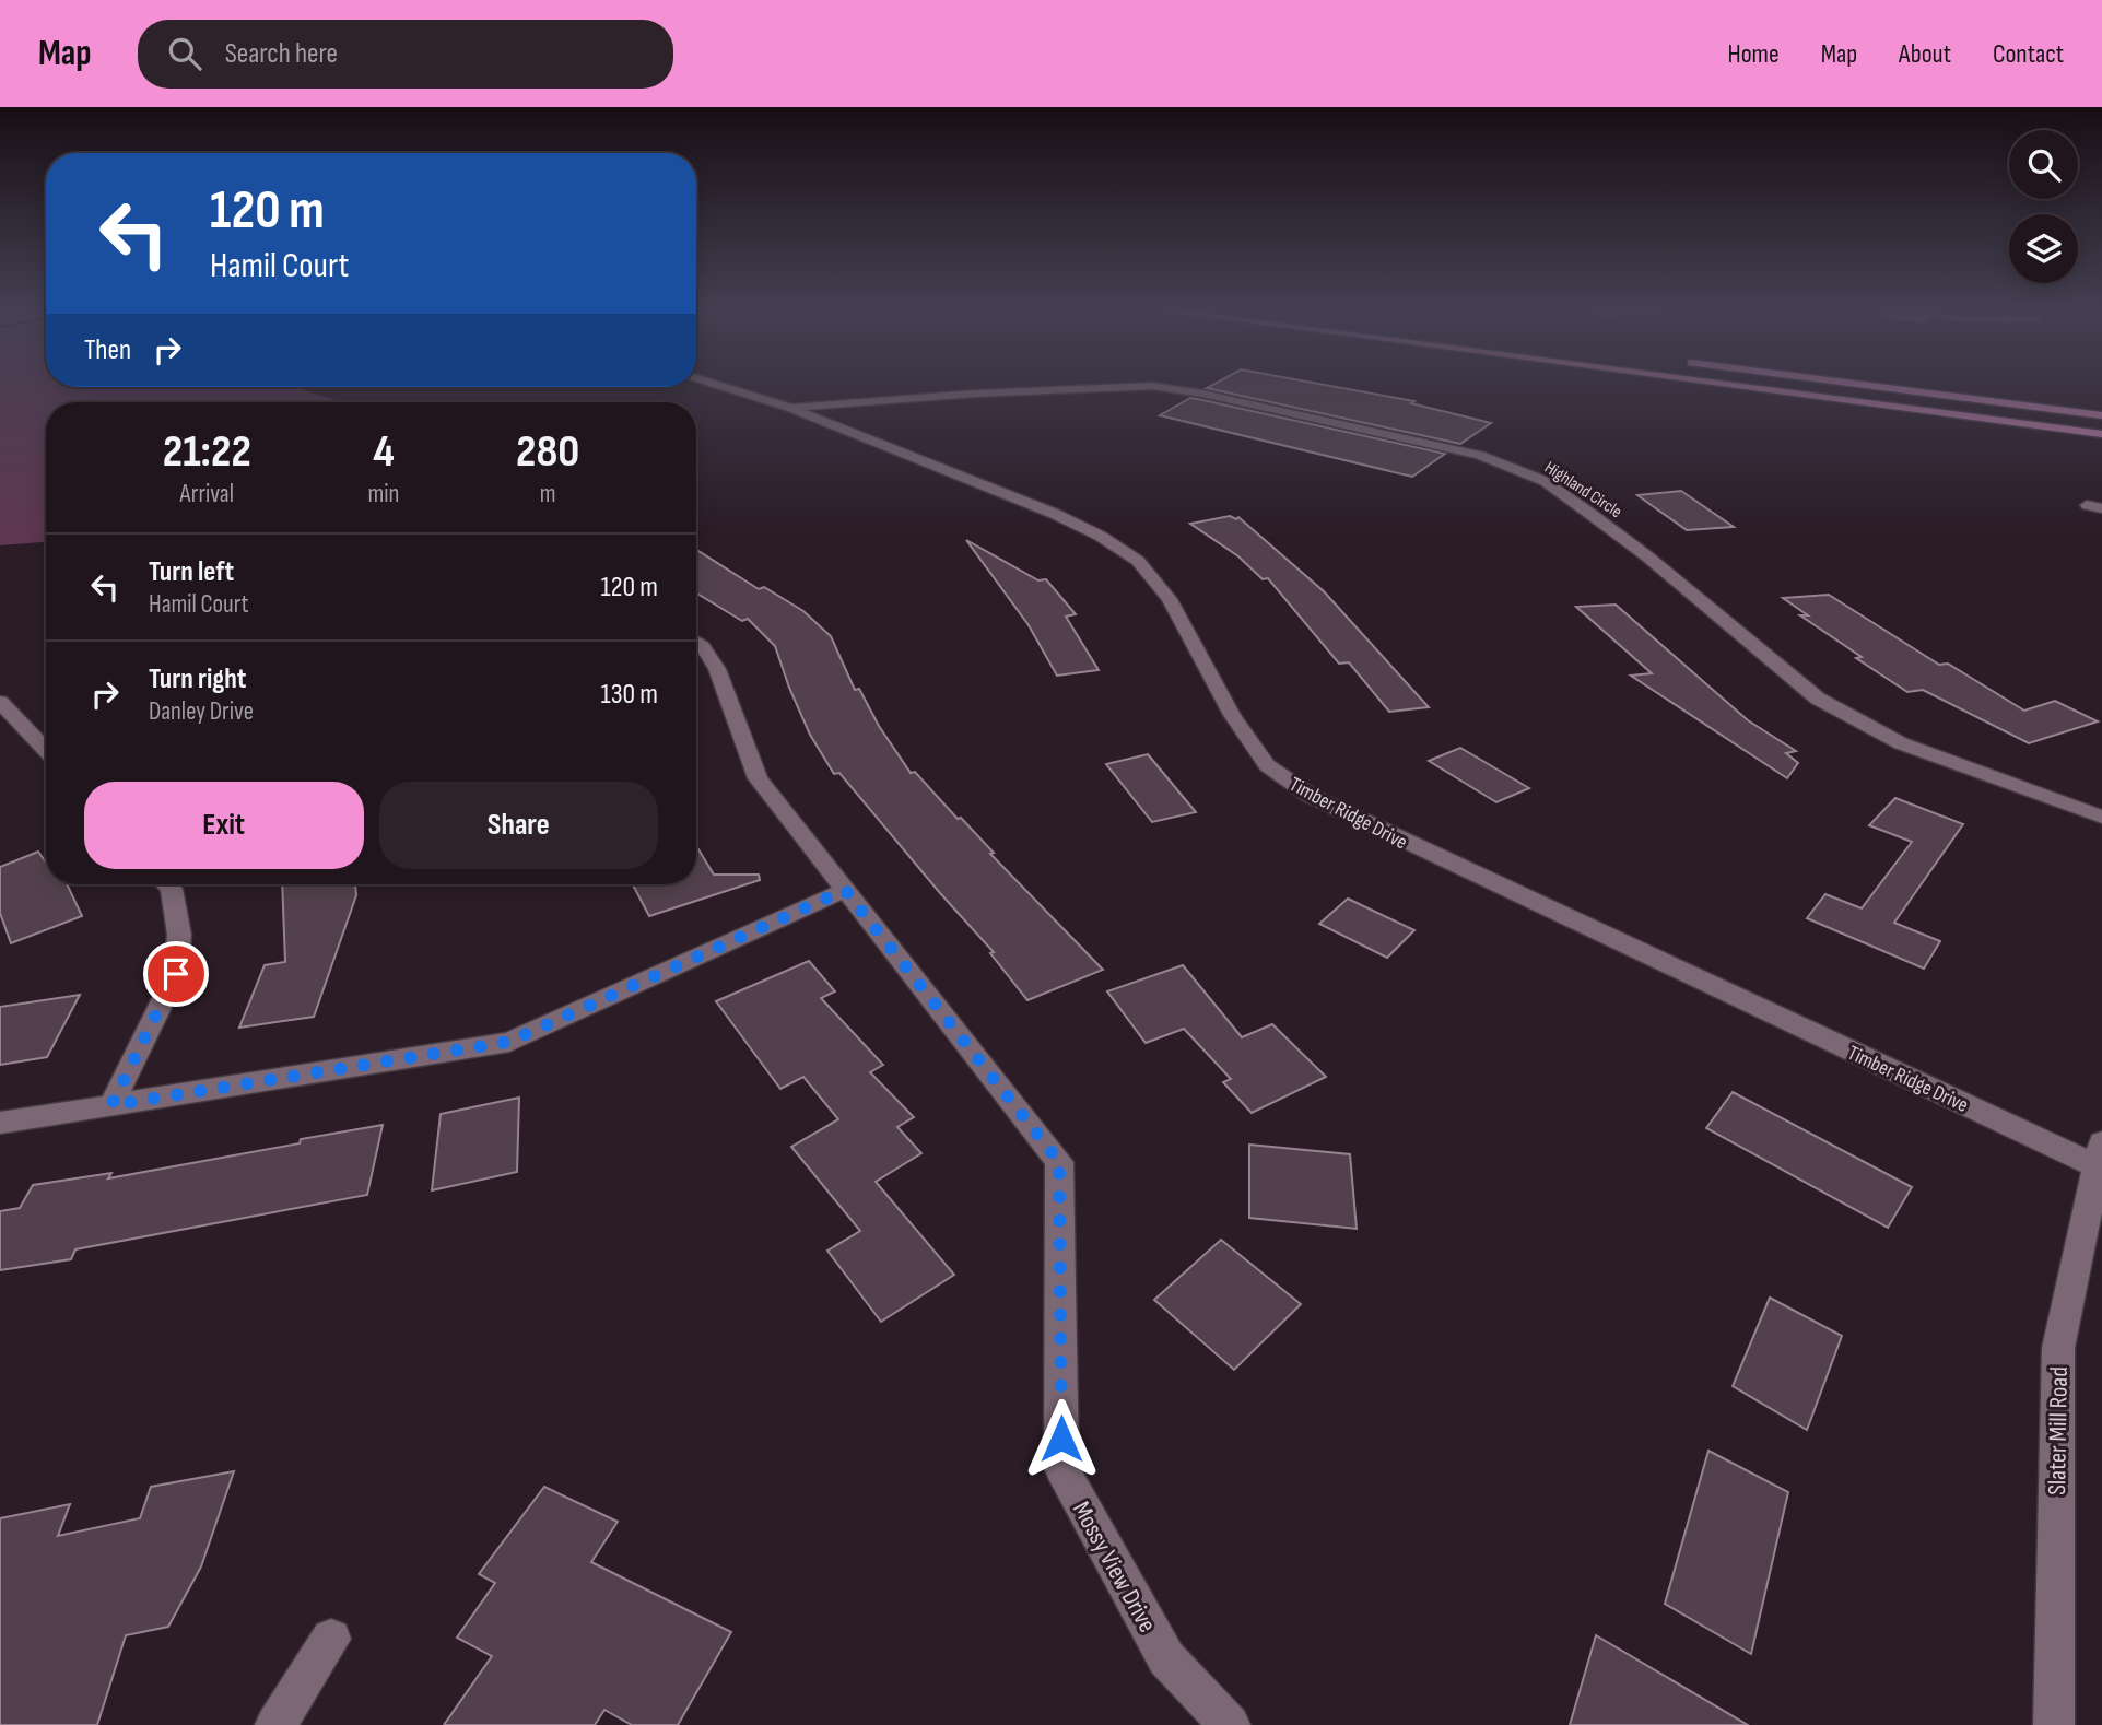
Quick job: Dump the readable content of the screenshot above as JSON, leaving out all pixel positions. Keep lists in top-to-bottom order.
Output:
{
  "streets": {
    "street": [
      "Highland Circle",
      "Timber Ridge Drive",
      "Slater Mill Road",
      "Mossy View Drive"
    ]
  },
  "crossings": [
    ["Highland Circle", "Timber Ridge Drive"],
    ["Timber Ridge Drive", "Slater Mill Road"]
  ],
  "page": {
    "header": "Map",
    "search": "Search here",
    "nav": [
      "Home",
      "Map",
      "About",
      "Contact"
    ],
    "turn": ["120 m", "Hamil Court"],
    "then": "Then",
    "eta": [
      "21:22",
      "Arrival",
      "4",
      "min",
      "280",
      "m"
    ],
    "list": [
      {
        "name": "Turn left",
        "note": "Hamil Court",
        "value": "120 m"
      },
      {
        "name": "Turn right",
        "note": "Danley Drive",
        "value": "130 m"
      }
    ],
    "buttons": ["Exit", "Share"]
  }
}
